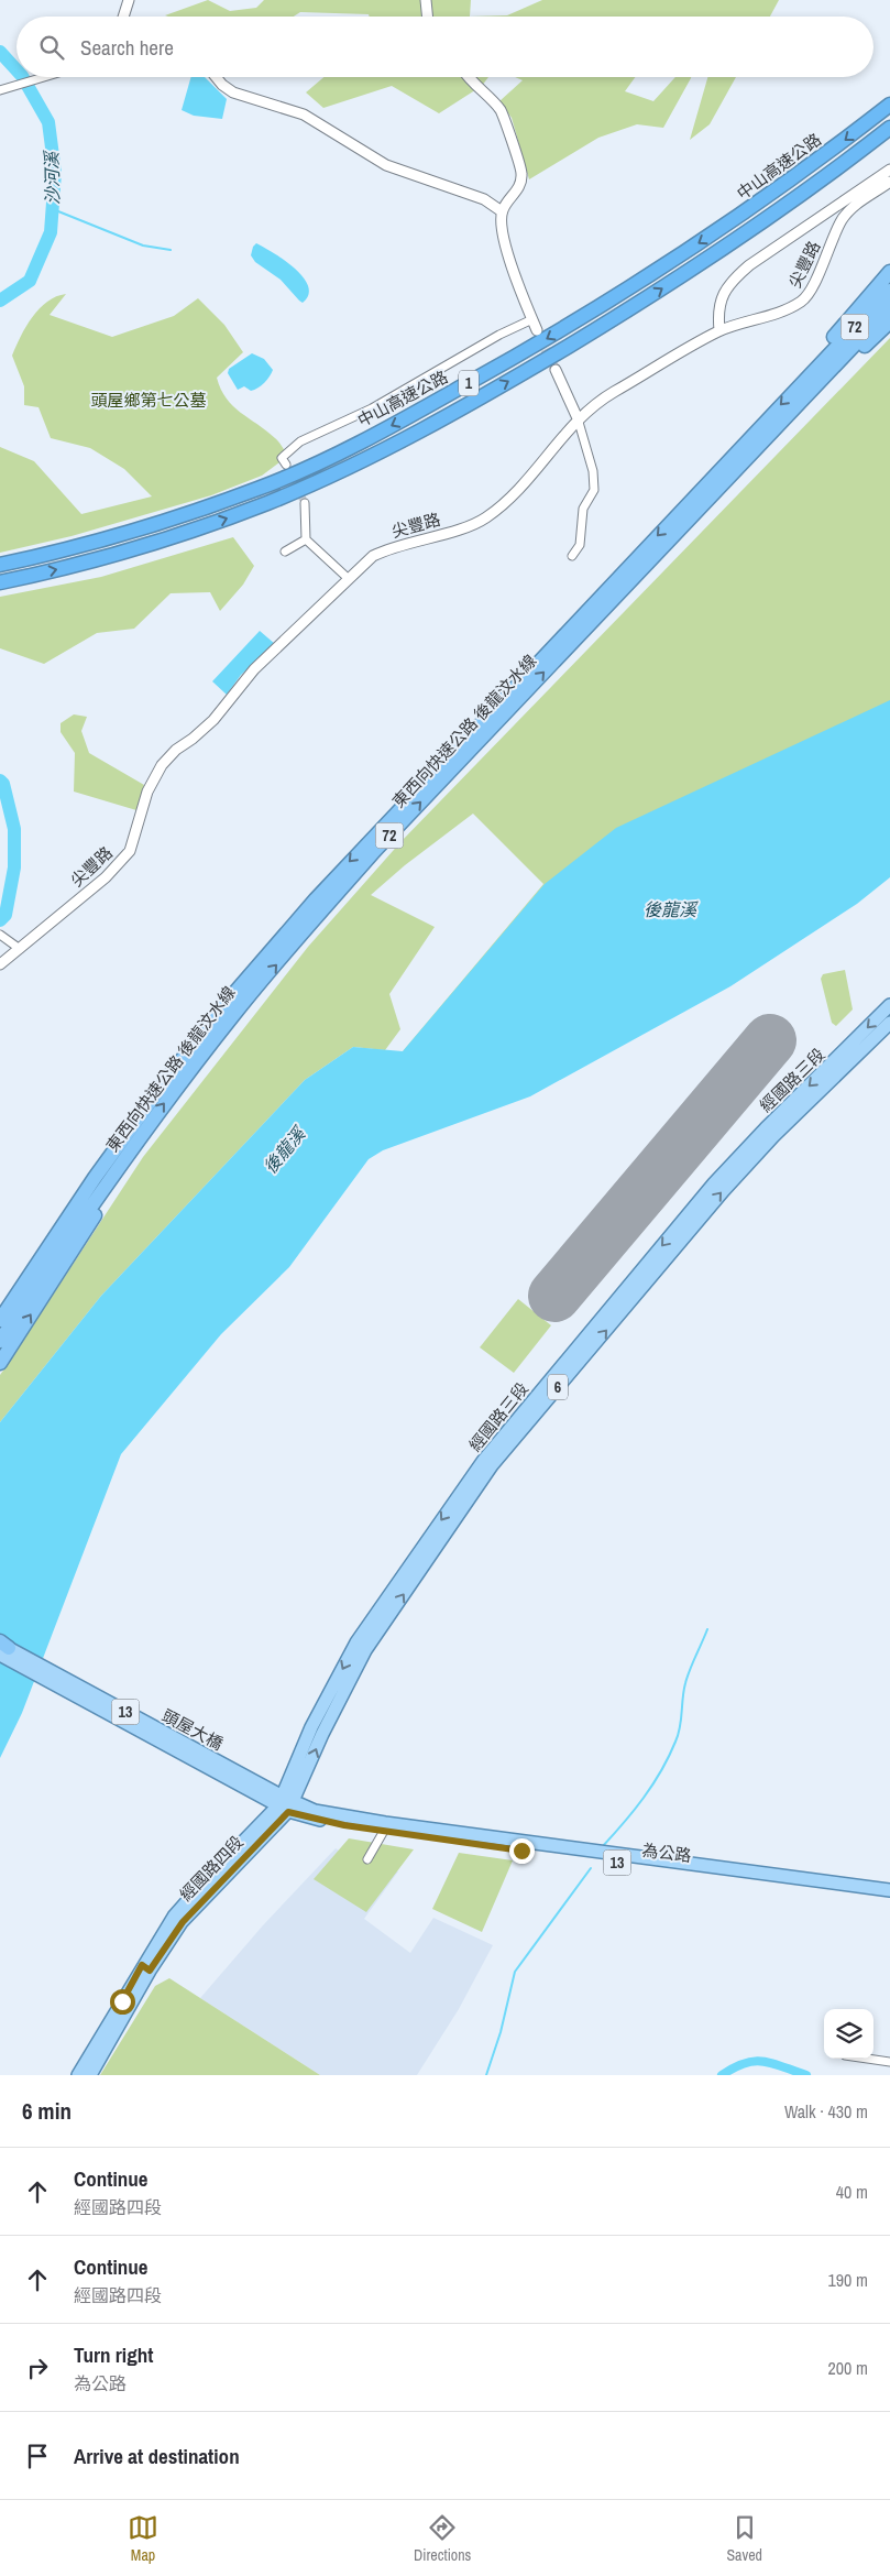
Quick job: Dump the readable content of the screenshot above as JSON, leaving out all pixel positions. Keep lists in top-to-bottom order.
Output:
{
  "streets": {
    "highway": [
      "中山高速公路",
      "72",
      "1",
      "東西向快速公路 後龍汶水線"
    ],
    "main road": [
      "經國路三段",
      "6",
      "13",
      "頭屋大橋",
      "為公路",
      "經國路四段"
    ],
    "street": ["尖豐路"]
  },
  "crossings": [
    ["經國路三段", "頭屋大橋"],
    ["經國路三段", "為公路"],
    ["經國路三段", "經國路四段"],
    ["頭屋大橋", "為公路"],
    ["頭屋大橋", "經國路四段"],
    ["為公路", "經國路四段"]
  ],
  "water": ["沙河溪", "後龍溪"],
  "parks": ["頭屋鄉第七公墓"],
  "page": {
    "search": "Search here",
    "heading": ["6 min", "Walk · 430 m"],
    "list": [
      ["Continue", "經國路四段", "40 m"],
      ["Continue", "經國路四段", "190 m"],
      ["Turn right", "為公路", "200 m"],
      "Arrive at destination"
    ],
    "nav": ["Map", "Directions", "Saved"]
  }
}
